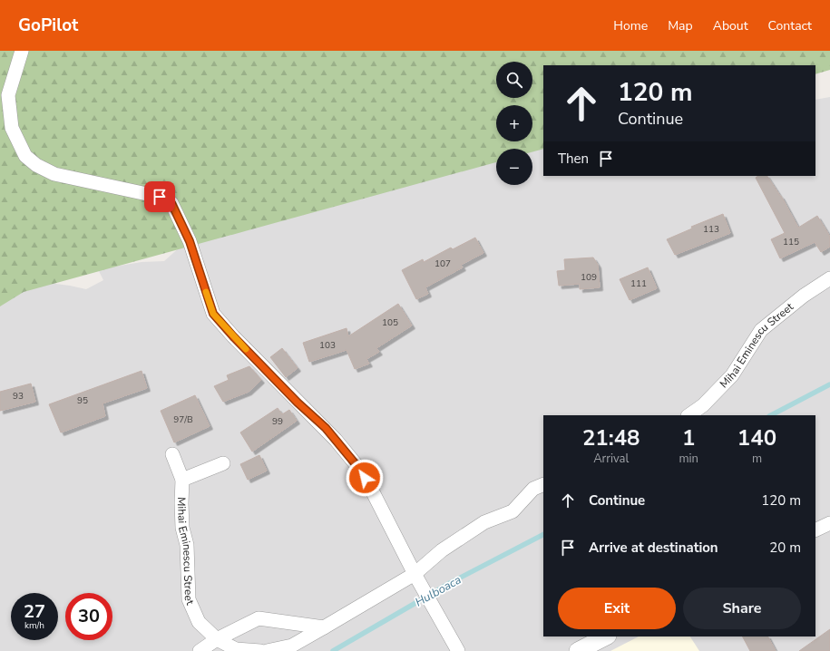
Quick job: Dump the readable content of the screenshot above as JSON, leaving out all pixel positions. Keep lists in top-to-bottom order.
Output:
{
  "streets": {
    "street": ["Mihai Eminescu Street"]
  },
  "water": ["Hulboaca"],
  "house_numbers": [
    "113",
    "115",
    "107",
    "109",
    "111",
    "105",
    "103",
    "93",
    "95",
    "97/B",
    "99"
  ],
  "page": {
    "header": "GoPilot",
    "nav": [
      "Home",
      "Map",
      "About",
      "Contact"
    ],
    "map_buttons": ["+", "−"],
    "turn": ["120 m", "Continue"],
    "then": "Then",
    "eta": [
      "21:48",
      "Arrival",
      "1",
      "min",
      "140",
      "m"
    ],
    "list": [
      {
        "name": "Continue",
        "value": "120 m"
      },
      {
        "name": "Arrive at destination",
        "value": "20 m"
      }
    ],
    "buttons": ["Exit", "Share"],
    "speed": "27 km/h",
    "limit": "30"
  }
}
